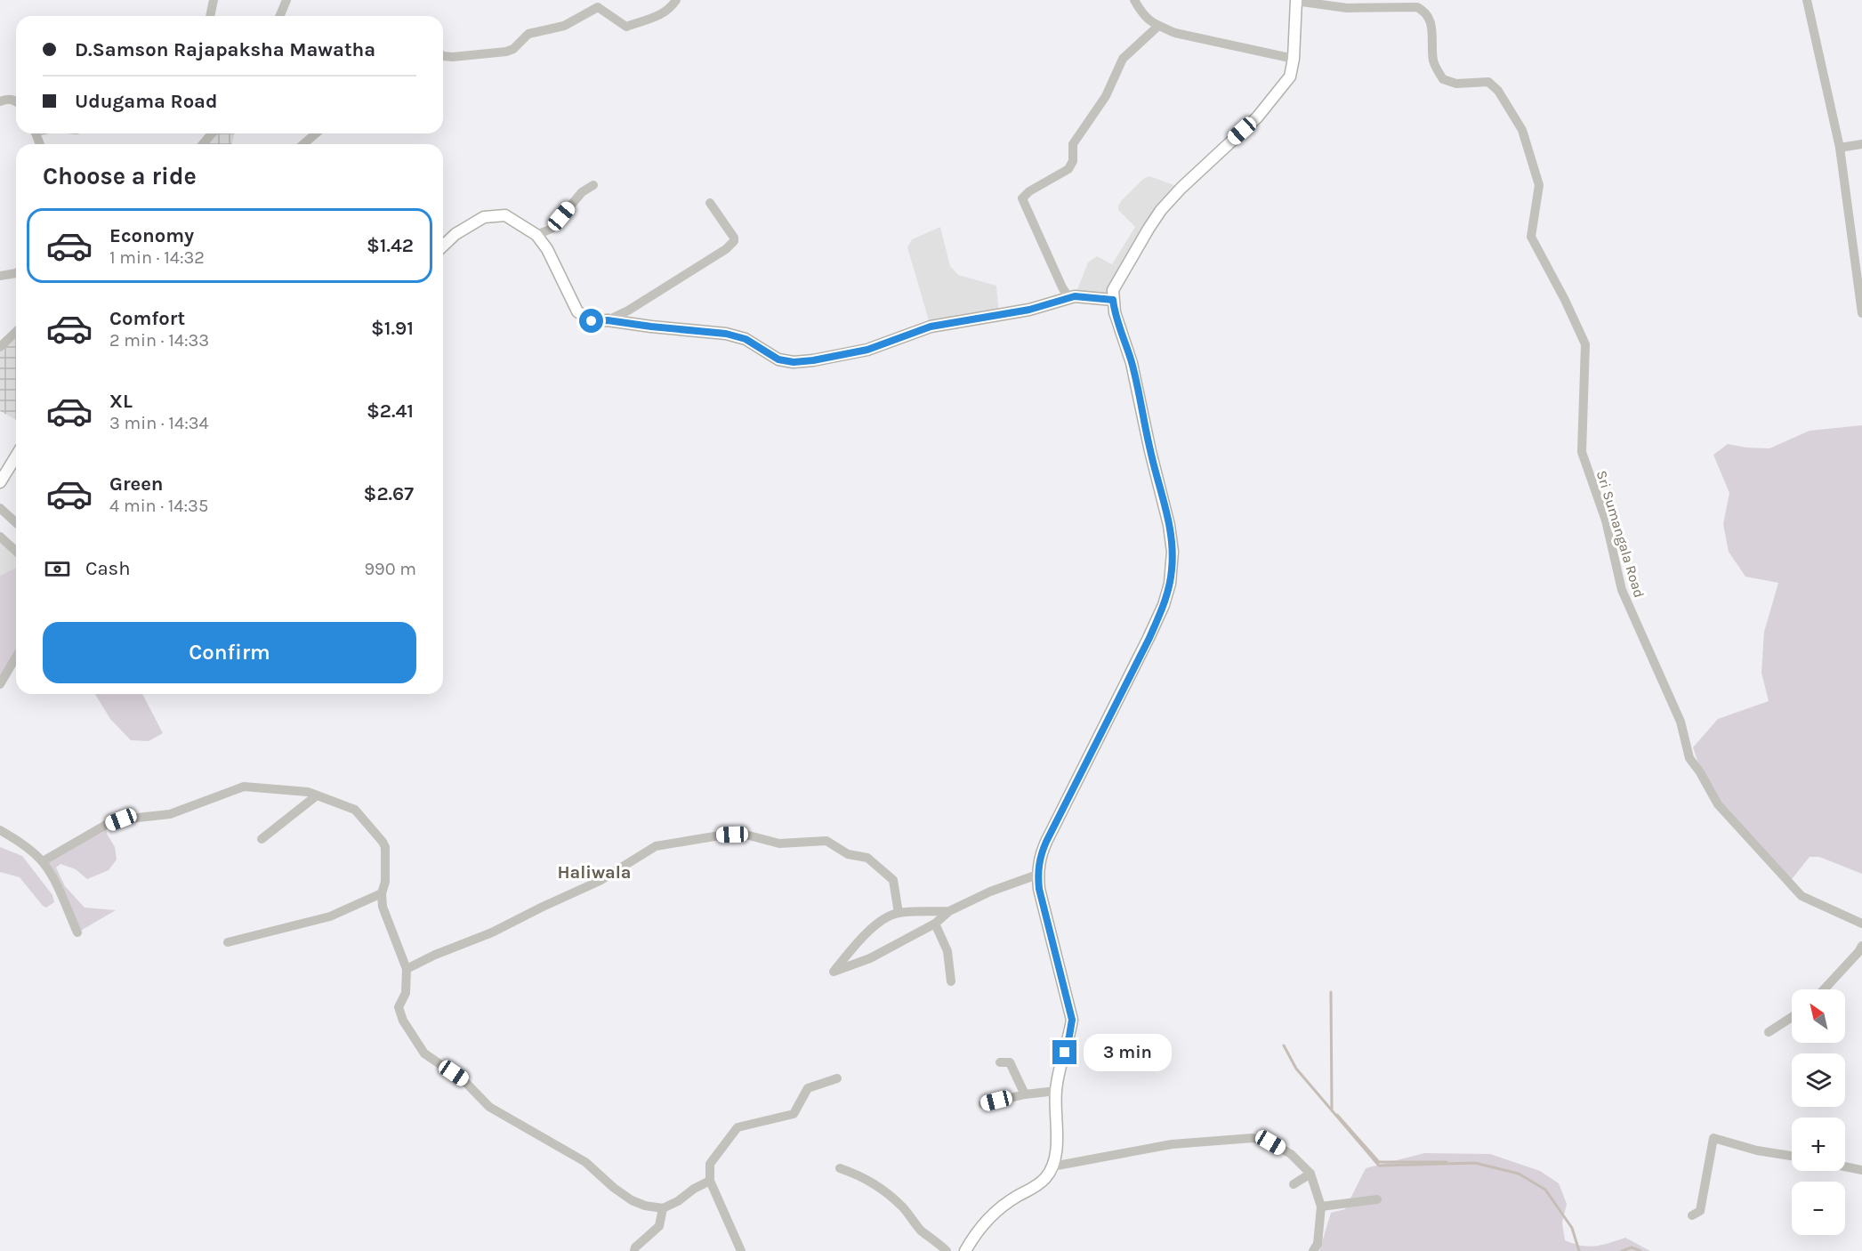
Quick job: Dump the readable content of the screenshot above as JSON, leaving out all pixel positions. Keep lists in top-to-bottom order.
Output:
{
  "streets": {
    "street": ["Sri Sumangala Road"]
  },
  "districts": ["Haliwala"],
  "north": "top left",
  "page": {
    "banner": ["D.Samson Rajapaksha Mawatha", "Udugama Road"],
    "heading": "Choose a ride",
    "list": [
      {
        "name": "Economy",
        "note": "1 min · 14:32",
        "value": "$1.42"
      },
      {
        "name": "Comfort",
        "note": "2 min · 14:33",
        "value": "$1.91"
      },
      {
        "name": "XL",
        "note": "3 min · 14:34",
        "value": "$2.41"
      },
      {
        "name": "Green",
        "note": "4 min · 14:35",
        "value": "$2.67"
      }
    ],
    "pay": ["Cash", "990 m"],
    "buttons": "Confirm",
    "map_buttons": ["+", "−"],
    "bubble": "3 min"
  }
}
